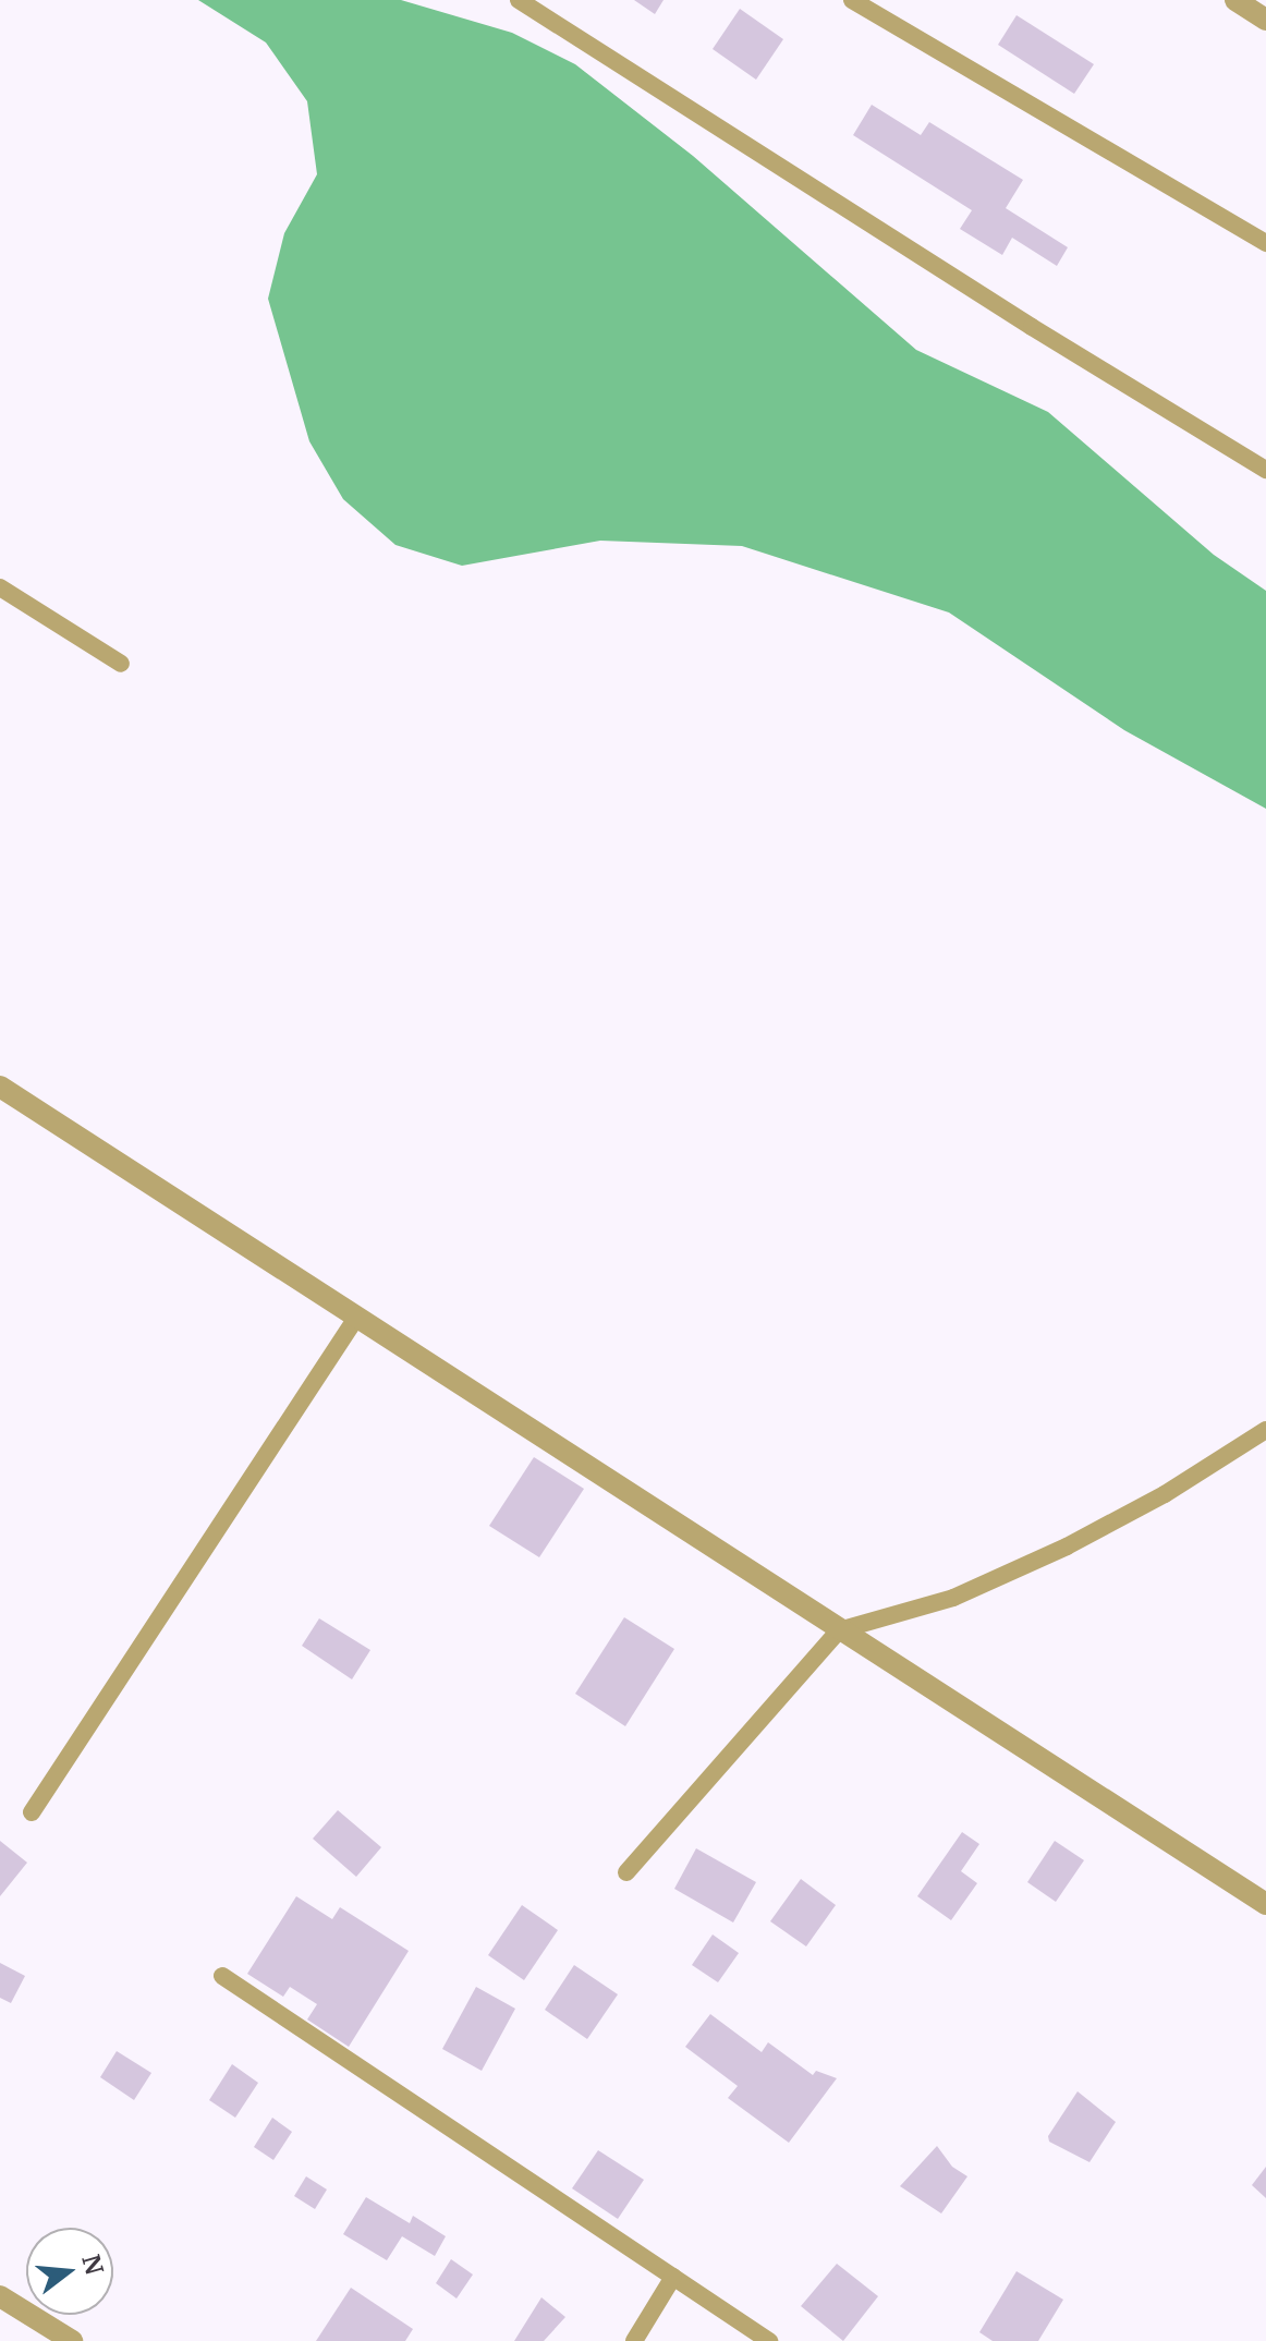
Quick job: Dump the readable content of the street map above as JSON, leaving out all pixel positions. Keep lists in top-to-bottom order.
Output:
{
  "north": "right"
}
